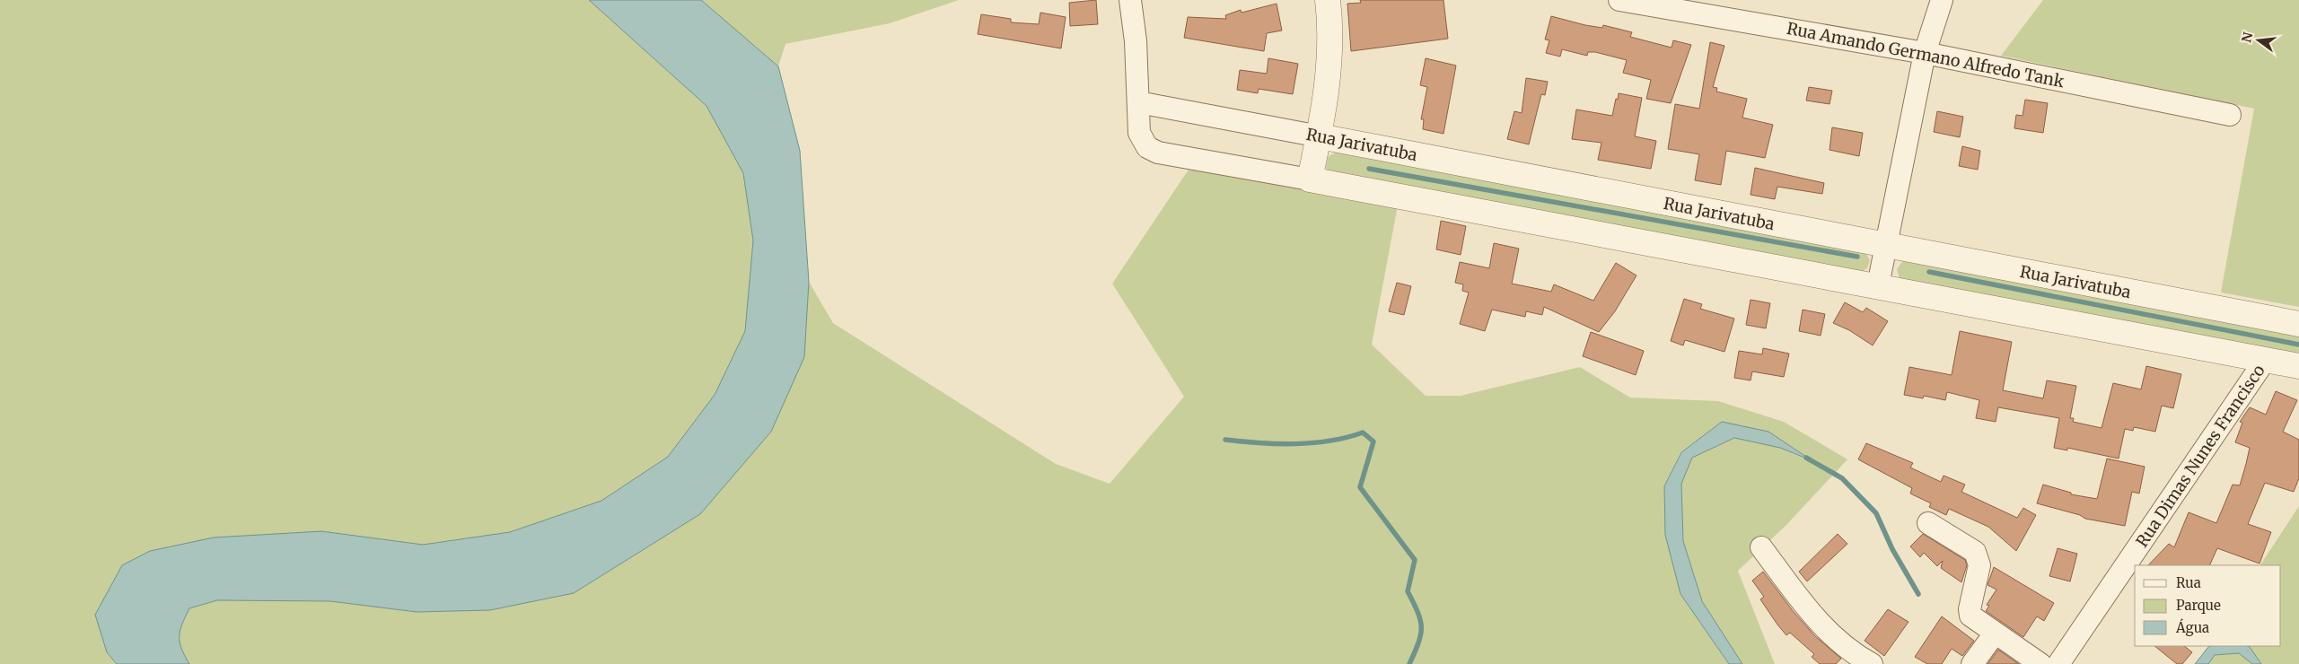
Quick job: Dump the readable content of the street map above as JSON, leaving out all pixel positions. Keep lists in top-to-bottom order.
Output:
{
  "streets": {
    "street": ["Rua Amando Germano Alfredo Tank", "Rua Jarivatuba", "Rua Dimas Nunes Francisco"]
  },
  "legend": ["Rua", "Parque", "Água"],
  "north": "left"
}
